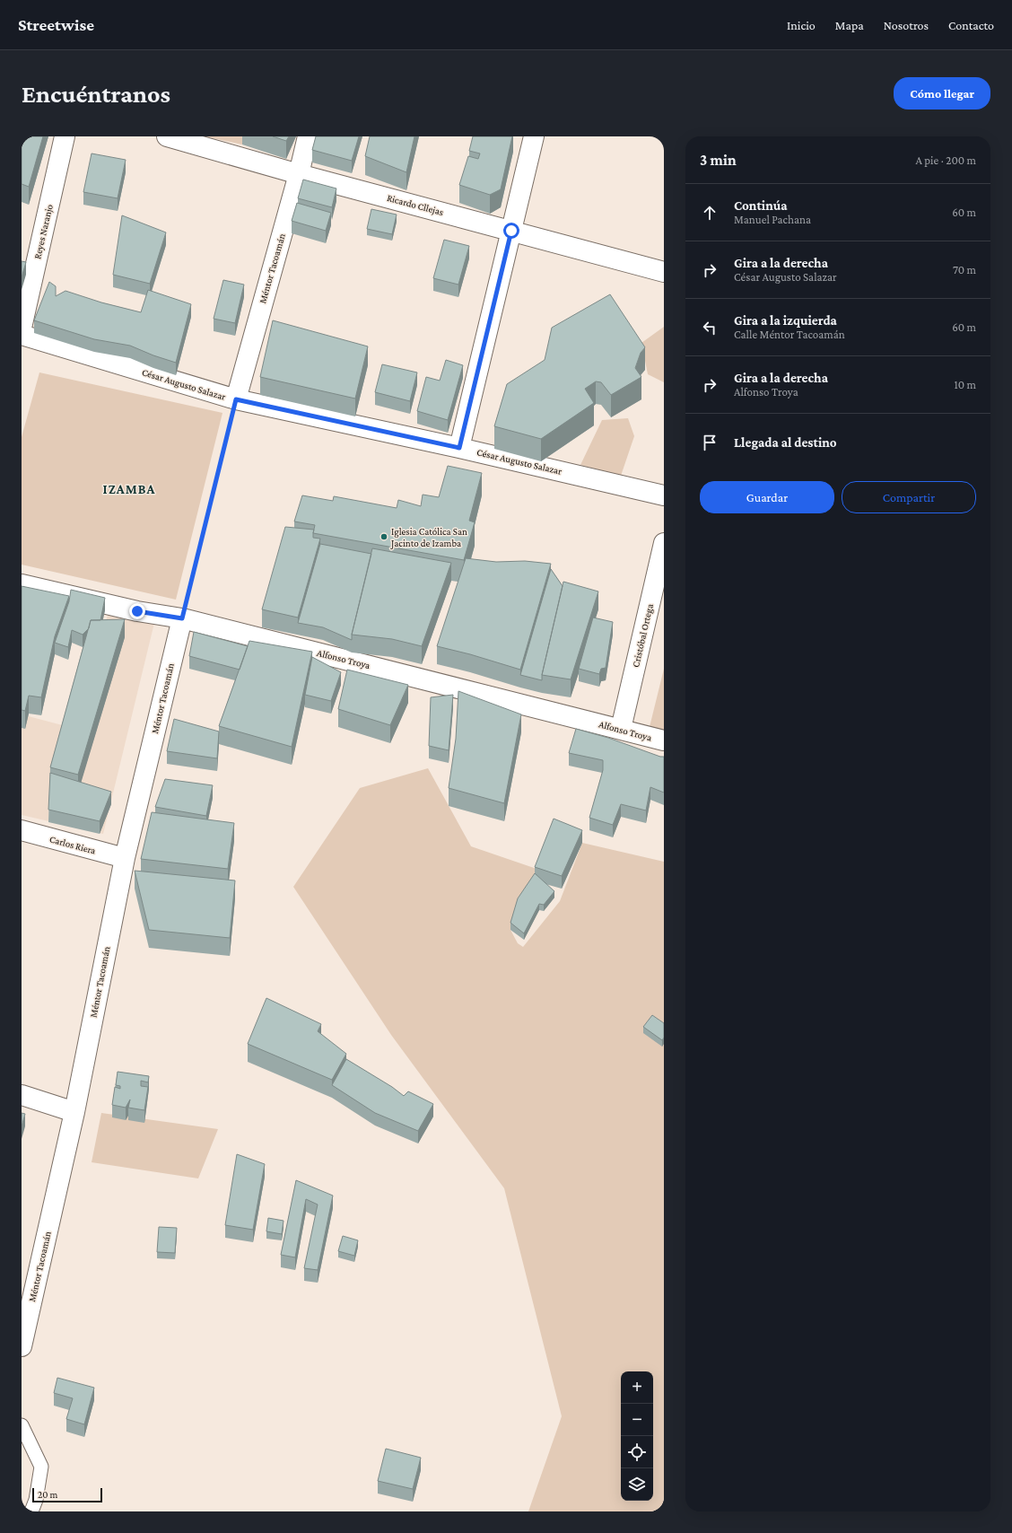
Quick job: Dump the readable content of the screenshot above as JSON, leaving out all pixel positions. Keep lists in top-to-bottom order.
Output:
{
  "streets": {
    "street": [
      "Ricardo Cllejas",
      "Reyes Naranjo",
      "Méntor Tacoamán",
      "César Augusto Salazar",
      "Cristóbal Ortega",
      "Alfonso Troya",
      "Carlos Riera"
    ]
  },
  "crossings": [
    ["Ricardo Cllejas", "Méntor Tacoamán"],
    ["Méntor Tacoamán", "César Augusto Salazar"],
    ["Méntor Tacoamán", "Alfonso Troya"],
    ["Méntor Tacoamán", "Carlos Riera"],
    ["Cristóbal Ortega", "Alfonso Troya"]
  ],
  "districts": ["IZAMBA"],
  "places": ["Iglesia Católica San Jacinto de Izamba"],
  "scale_bar": "20 m",
  "page": {
    "header": "Streetwise",
    "nav": [
      "Inicio",
      "Mapa",
      "Nosotros",
      "Contacto"
    ],
    "buttons": [
      "Cómo llegar",
      ["Guardar", "Compartir"]
    ],
    "title": "Encuéntranos",
    "heading": ["3 min", "A pie · 200 m"],
    "list": [
      ["Continúa", "Manuel Pachana", "60 m"],
      ["Gira a la derecha", "César Augusto Salazar", "70 m"],
      ["Gira a la izquierda", "Calle Méntor Tacoamán", "60 m"],
      ["Gira a la derecha", "Alfonso Troya", "10 m"],
      "Llegada al destino"
    ],
    "map_buttons": ["+", "−"],
    "scale": "20 m"
  }
}
